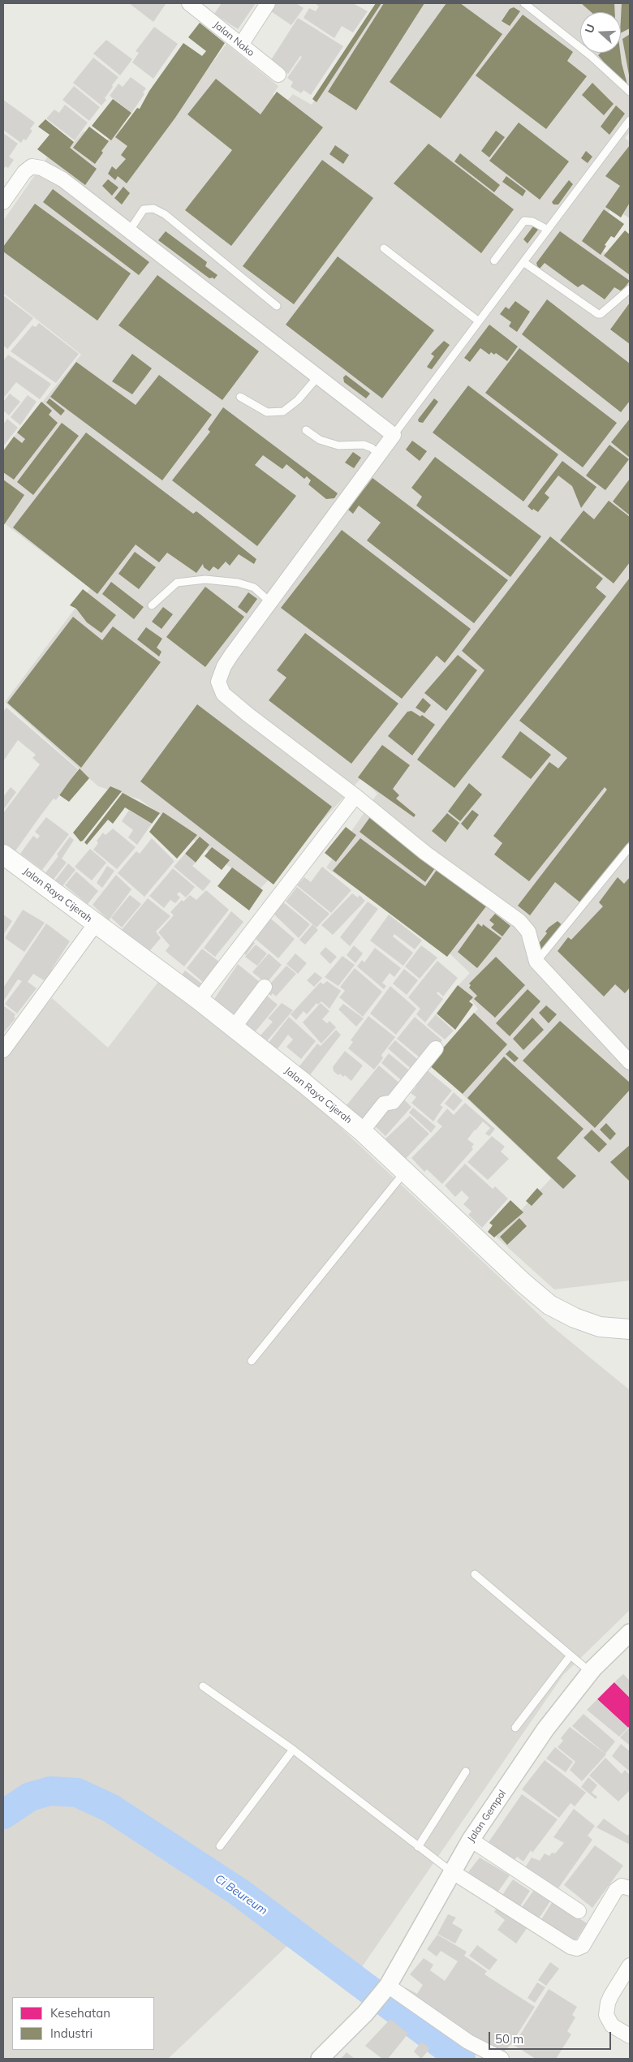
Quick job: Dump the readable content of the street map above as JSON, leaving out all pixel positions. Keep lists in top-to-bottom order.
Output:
{
  "streets": {
    "main road": ["Jalan Raya Cijerah"],
    "street": ["Jalan Nako", "Jalan Gempol"]
  },
  "water": ["Ci Beureum"],
  "legend": ["Kesehatan", "Industri"],
  "scale_bar": "50 m",
  "north": "left"
}
